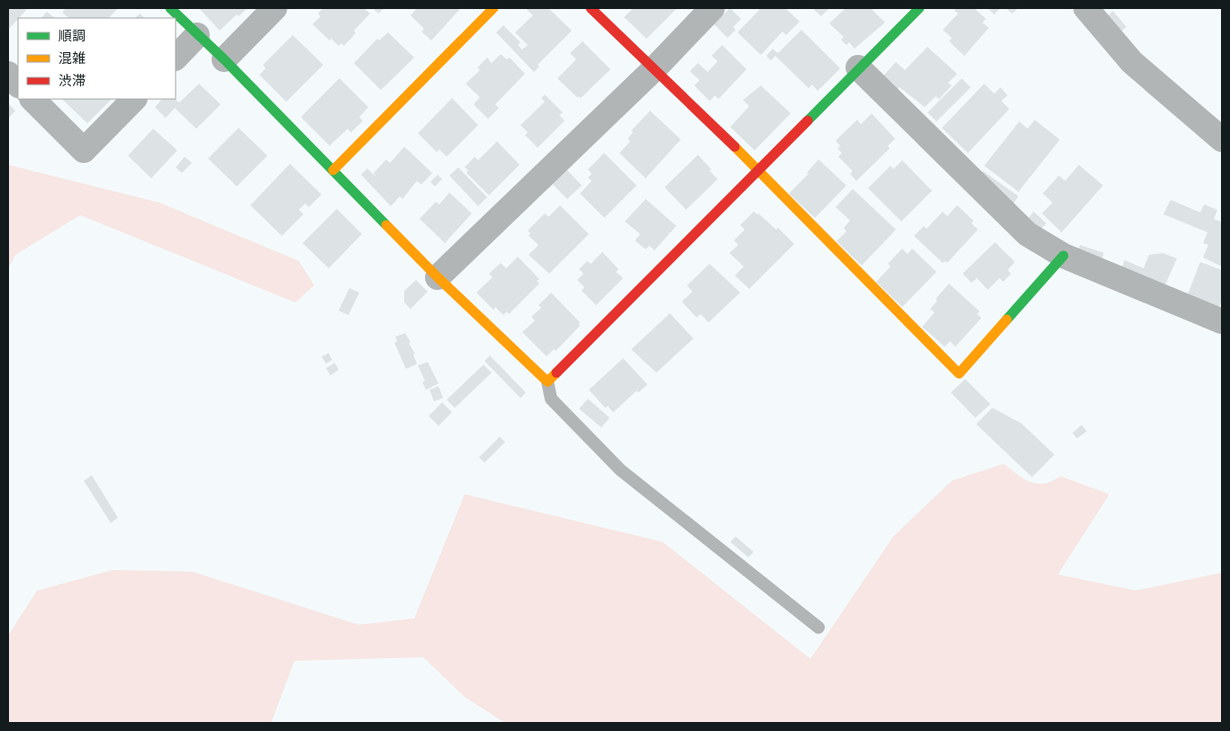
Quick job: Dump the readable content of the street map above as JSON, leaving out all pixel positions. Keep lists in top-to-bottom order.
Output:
{
  "legend": ["順調", "混雑", "渋滞"]
}
